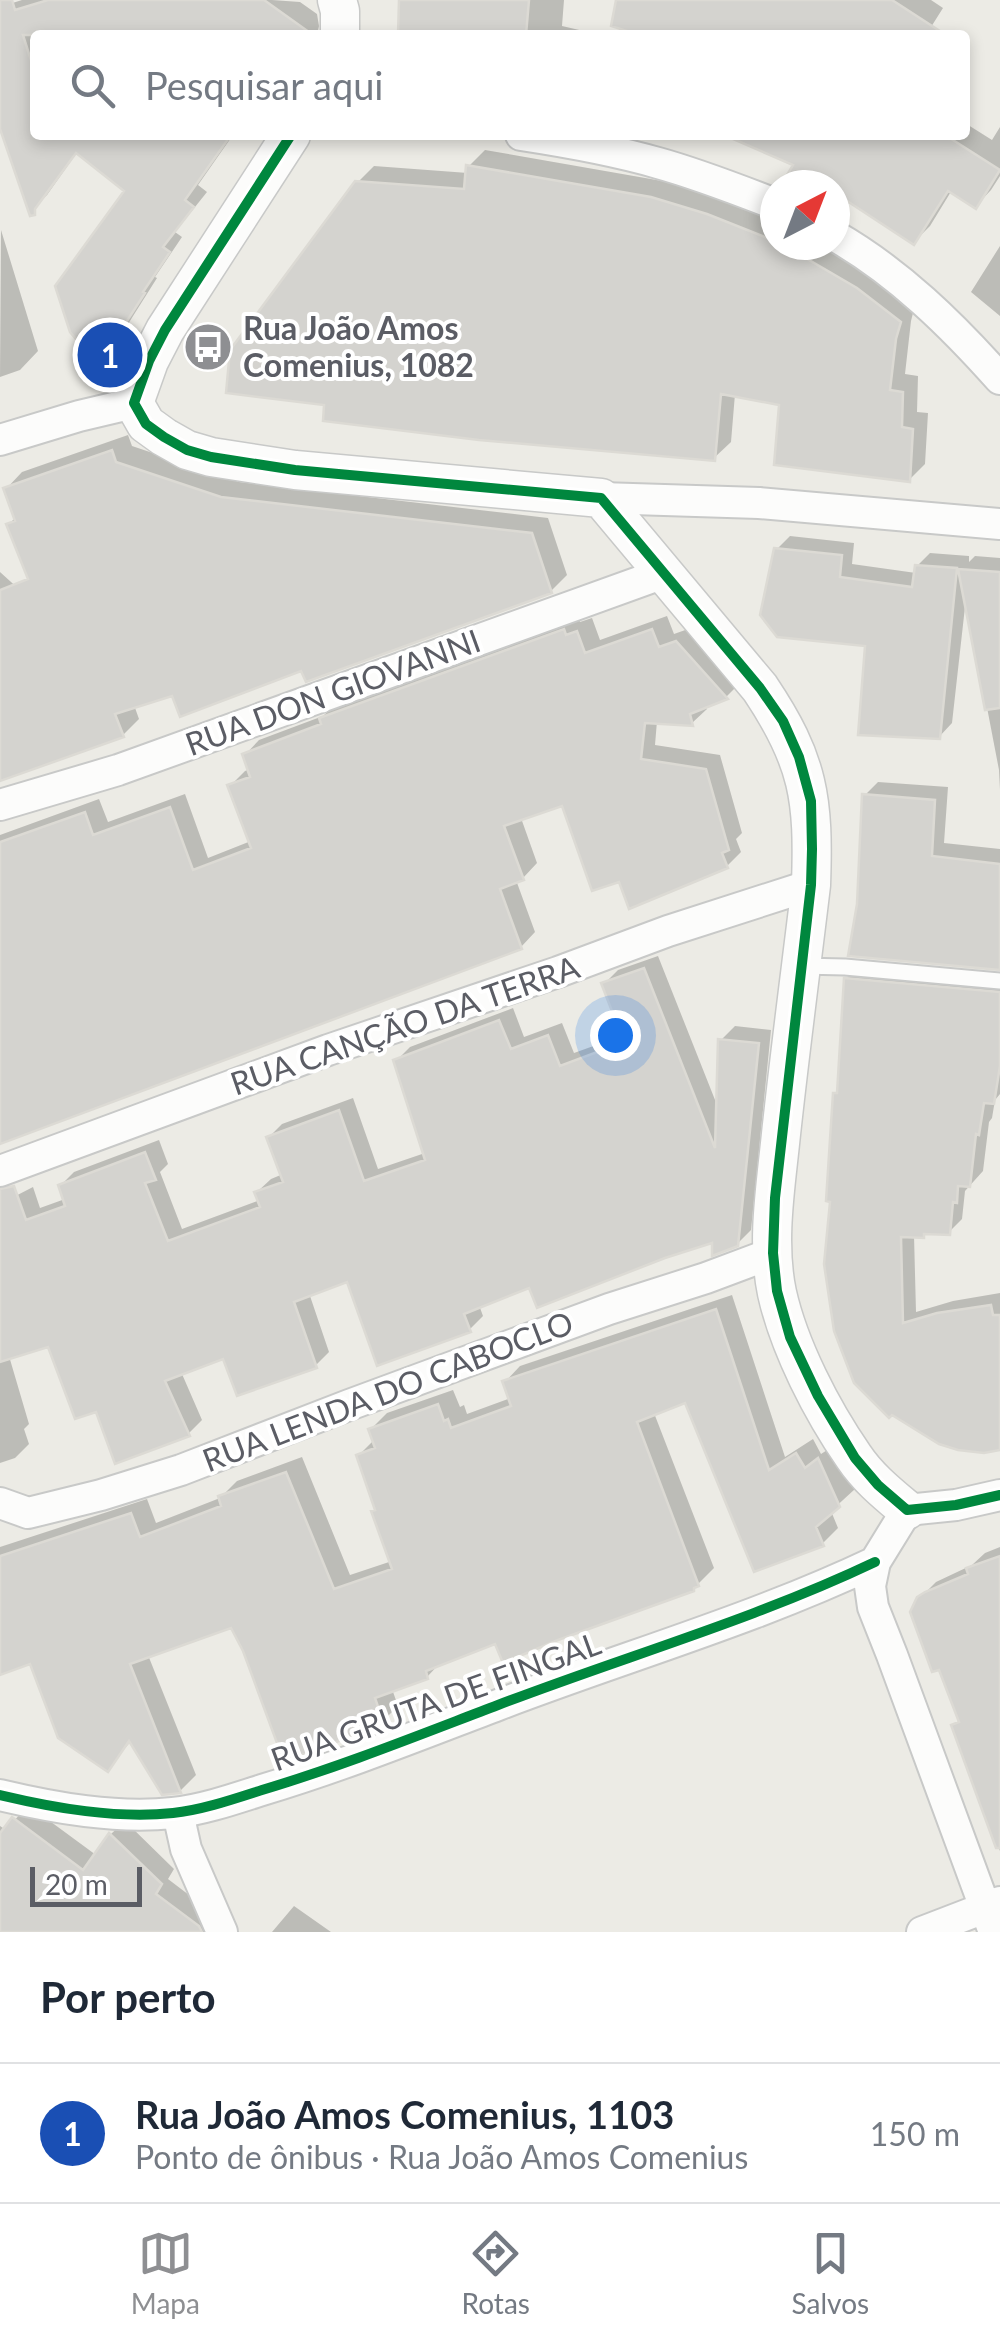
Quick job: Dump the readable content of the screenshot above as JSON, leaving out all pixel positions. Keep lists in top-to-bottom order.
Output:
{
  "streets": {
    "street": [
      "RUA DON GIOVANNI",
      "RUA CANÇÃO DA TERRA",
      "RUA LENDA DO CABOCLO",
      "RUA GRUTA DE FINGAL"
    ]
  },
  "places": {
    "bus stop": ["Rua João Amos Comenius, 1082"]
  },
  "scale_bar": "20 m",
  "north": "top right",
  "page": {
    "search": "Pesquisar aqui",
    "pins": "1",
    "scale": "20 m",
    "heading": "Por perto",
    "list": [
      {
        "mark": "1",
        "name": "Rua João Amos Comenius, 1103",
        "note": "Ponto de ônibus · Rua João Amos Comenius",
        "value": "150 m"
      }
    ],
    "nav": ["Mapa", "Rotas", "Salvos"]
  }
}
